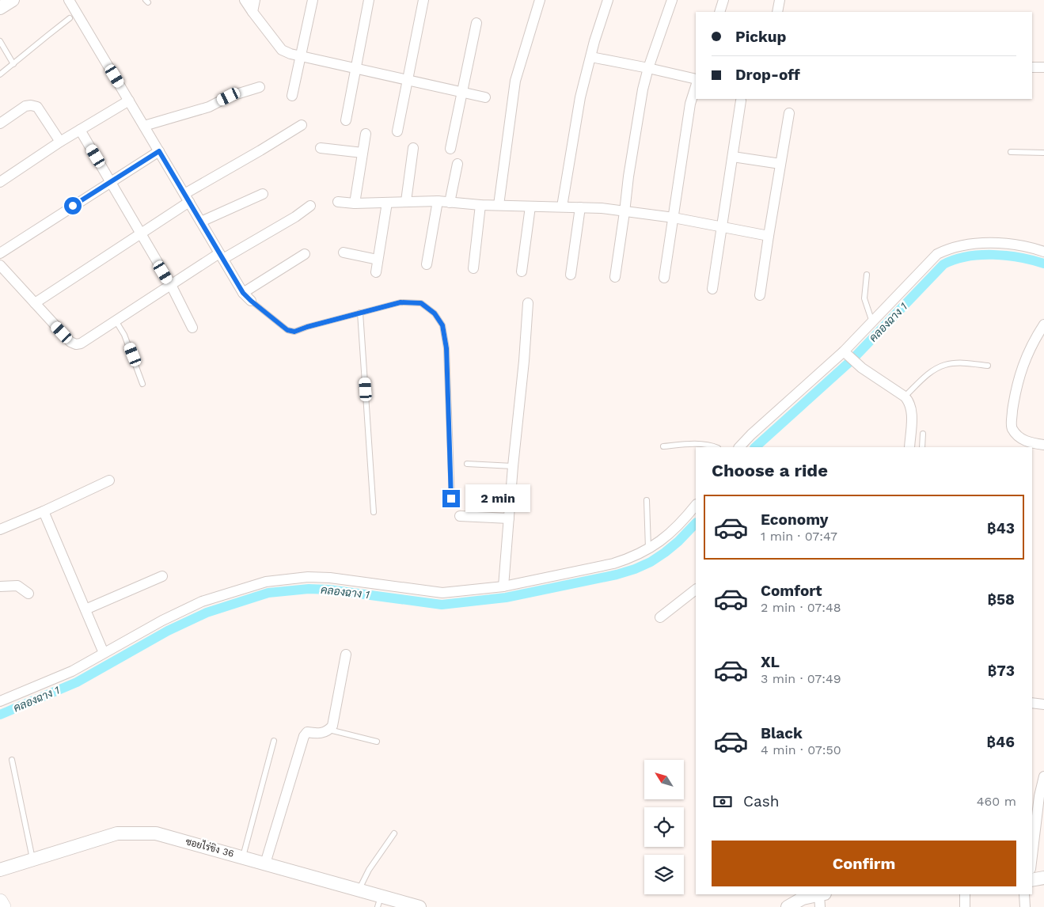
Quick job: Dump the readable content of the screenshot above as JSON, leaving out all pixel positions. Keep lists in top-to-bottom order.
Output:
{
  "streets": {
    "street": ["ซอยไร่ขิง 36"]
  },
  "water": ["คลองฉาง 1"],
  "north": "top left",
  "page": {
    "banner": ["Pickup", "Drop-off"],
    "heading": "Choose a ride",
    "bubble": "2 min",
    "list": [
      {
        "name": "Economy",
        "note": "1 min · 07:47",
        "value": "฿43"
      },
      {
        "name": "Comfort",
        "note": "2 min · 07:48",
        "value": "฿58"
      },
      {
        "name": "XL",
        "note": "3 min · 07:49",
        "value": "฿73"
      },
      {
        "name": "Black",
        "note": "4 min · 07:50",
        "value": "฿46"
      }
    ],
    "pay": ["Cash", "460 m"],
    "buttons": "Confirm"
  }
}
